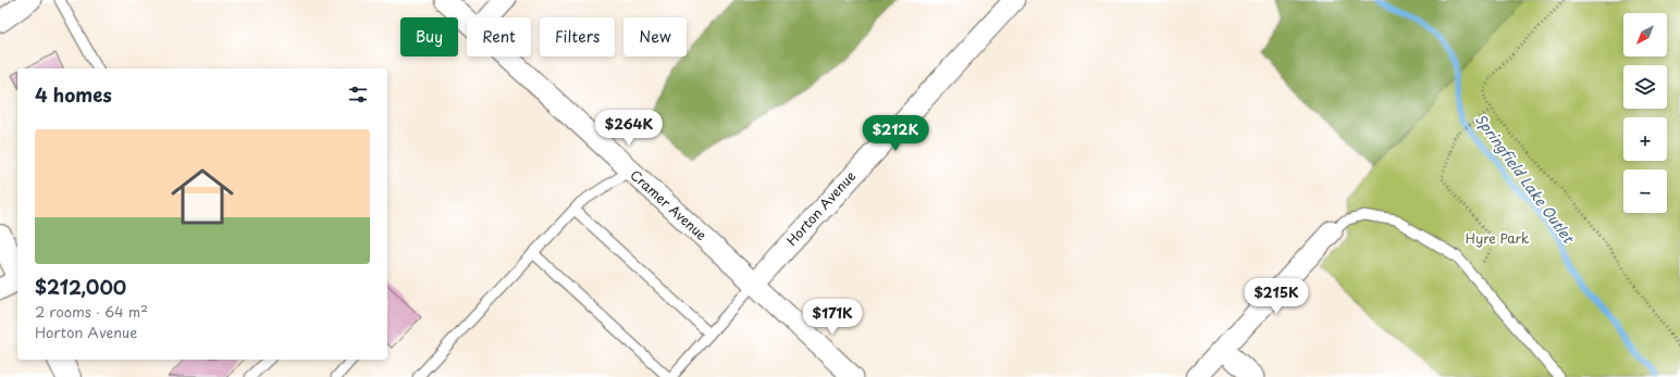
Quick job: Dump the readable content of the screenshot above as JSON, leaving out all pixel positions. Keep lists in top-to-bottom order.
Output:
{
  "streets": {
    "street": ["Cramer Avenue", "Horton Avenue"]
  },
  "crossings": [
    ["Cramer Avenue", "Horton Avenue"]
  ],
  "water": ["Springfield Lake Outlet"],
  "parks": ["Hyre Park"],
  "north": "bottom left",
  "page": {
    "map_buttons": ["+", "−"],
    "chip": [
      "Buy",
      "Rent",
      "Filters",
      "New"
    ],
    "heading": "4 homes",
    "price": [
      "$264K",
      "$212K",
      "$215K",
      "$171K"
    ],
    "list": [
      {
        "name": "$212,000",
        "note": "2 rooms · 64 m² · Horton Avenue"
      }
    ]
  }
}
